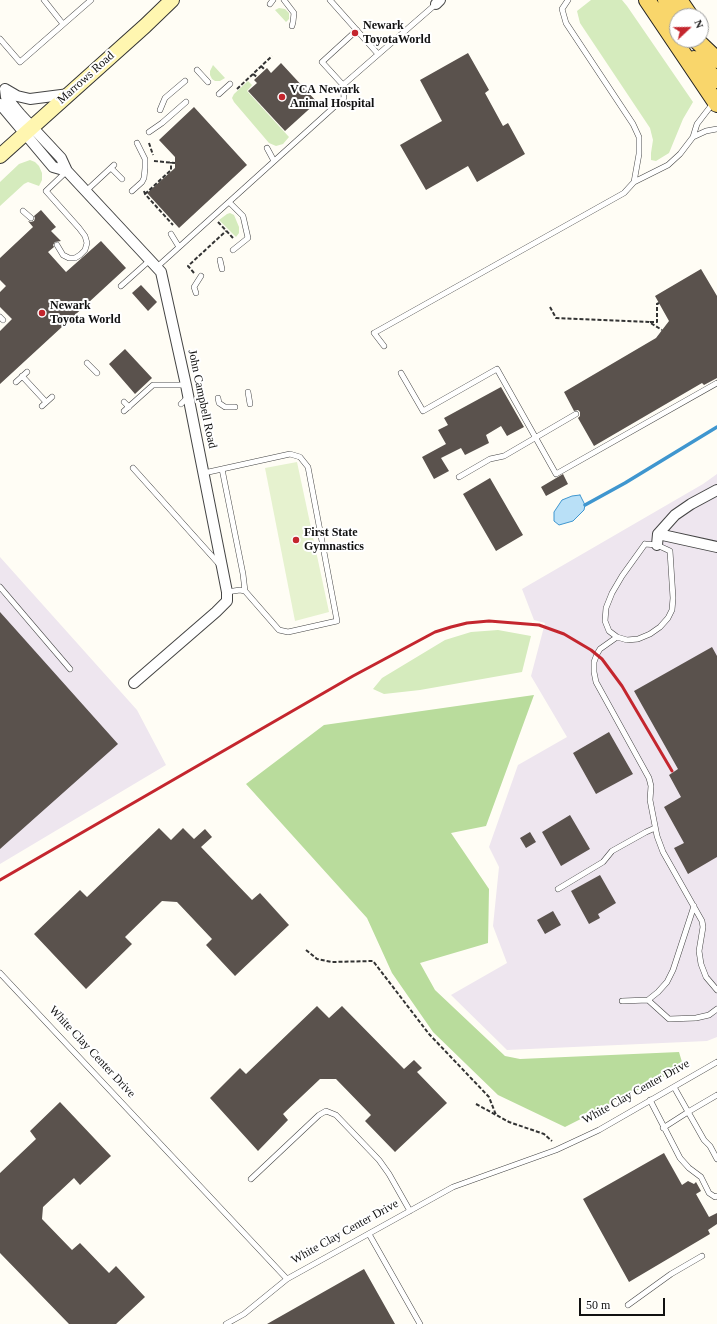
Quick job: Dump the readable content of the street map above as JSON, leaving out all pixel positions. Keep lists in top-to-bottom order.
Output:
{
  "streets": {
    "street": ["Marrows Road", "John Campbell Road"],
    "lane": ["White Clay Center Drive"]
  },
  "crossings": [
    ["Marrows Road", "John Campbell Road"]
  ],
  "places": [
    "Newark ToyotaWorld",
    "VCA Newark Animal Hospital",
    "Newark Toyota World",
    "First State Gymnastics"
  ],
  "scale_bar": "50 m",
  "north": "right"
}
